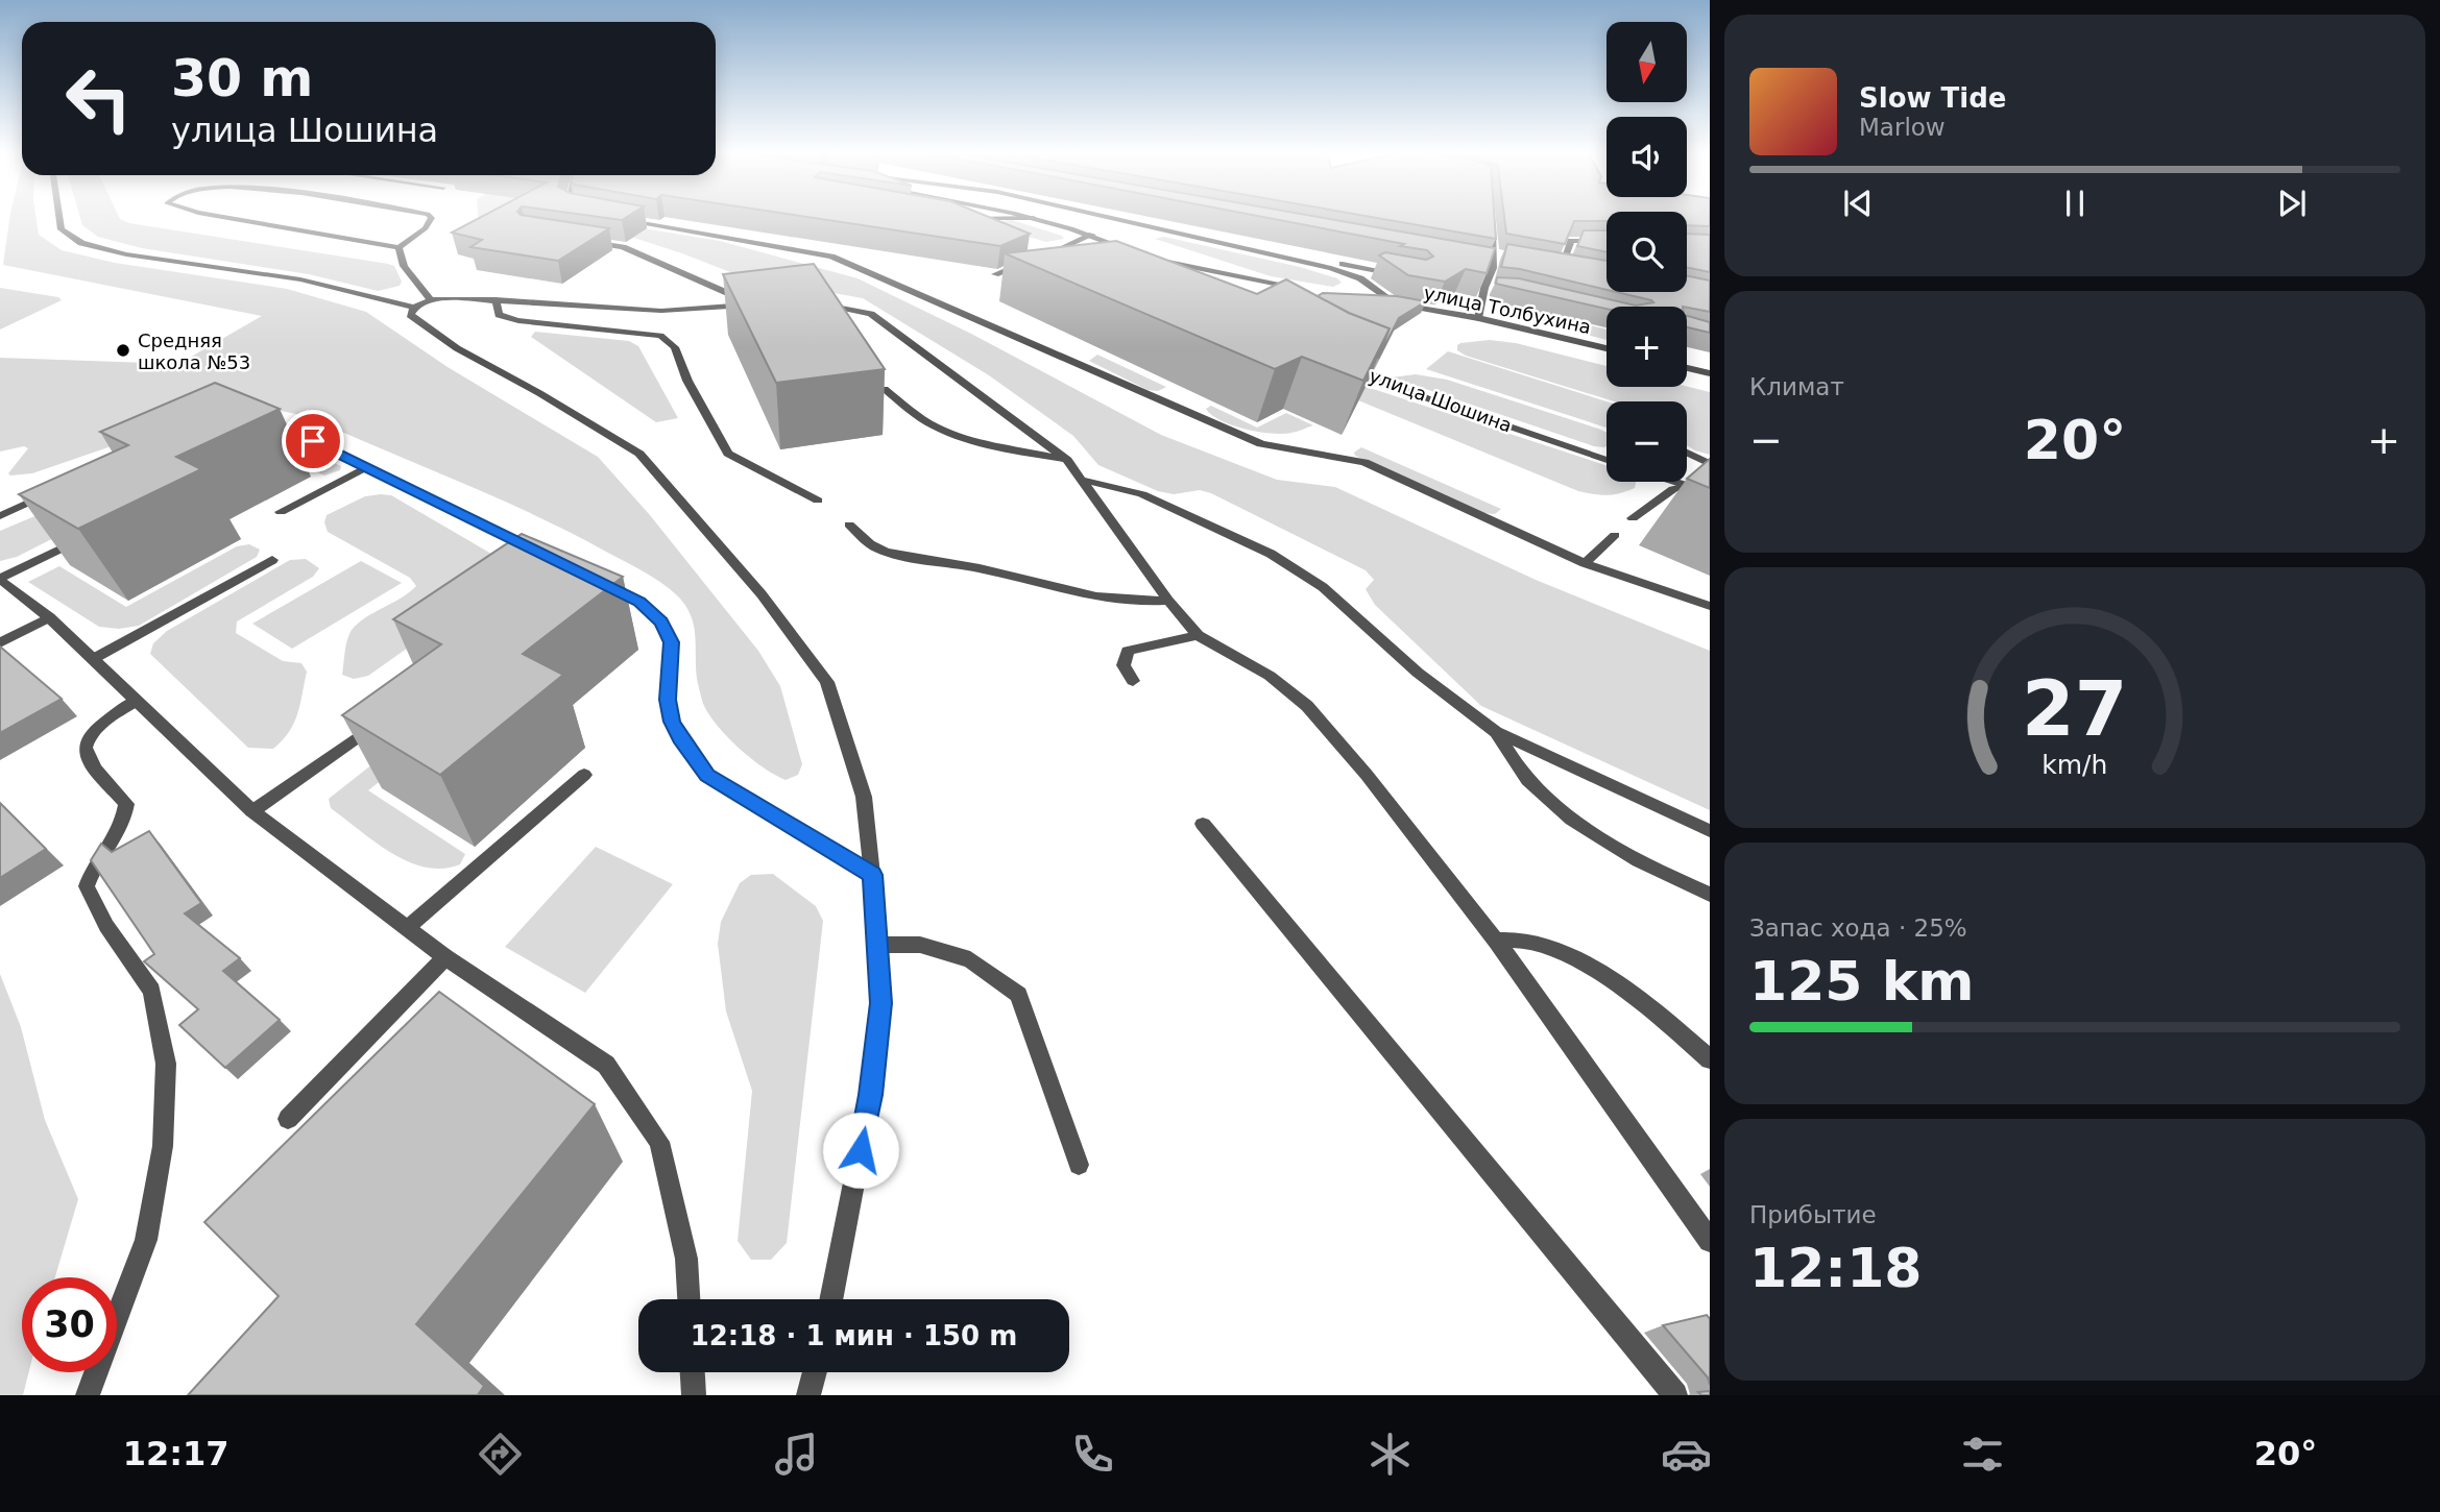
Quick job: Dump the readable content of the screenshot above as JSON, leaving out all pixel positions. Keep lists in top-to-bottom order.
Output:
{
  "streets": {
    "street": ["улица Толбухина", "улица Шошина"]
  },
  "places": ["Средняя школа №53"],
  "north": "bottom",
  "page": {
    "map_buttons": ["+", "−"],
    "turn": ["30 m", "улица Шошина"],
    "song": ["Slow Tide", "Marlow"],
    "tile": [
      "Климат",
      ["Запас хода · 25%", "125 km"],
      ["Прибытие", "12:18"]
    ],
    "heat": ["−", "20°", "+"],
    "limit": "30",
    "trip": "12:18 · 1 мин · 150 m",
    "tabs": ["12:17", "20°"],
    "gauge": ["27", "km/h"]
  }
}
